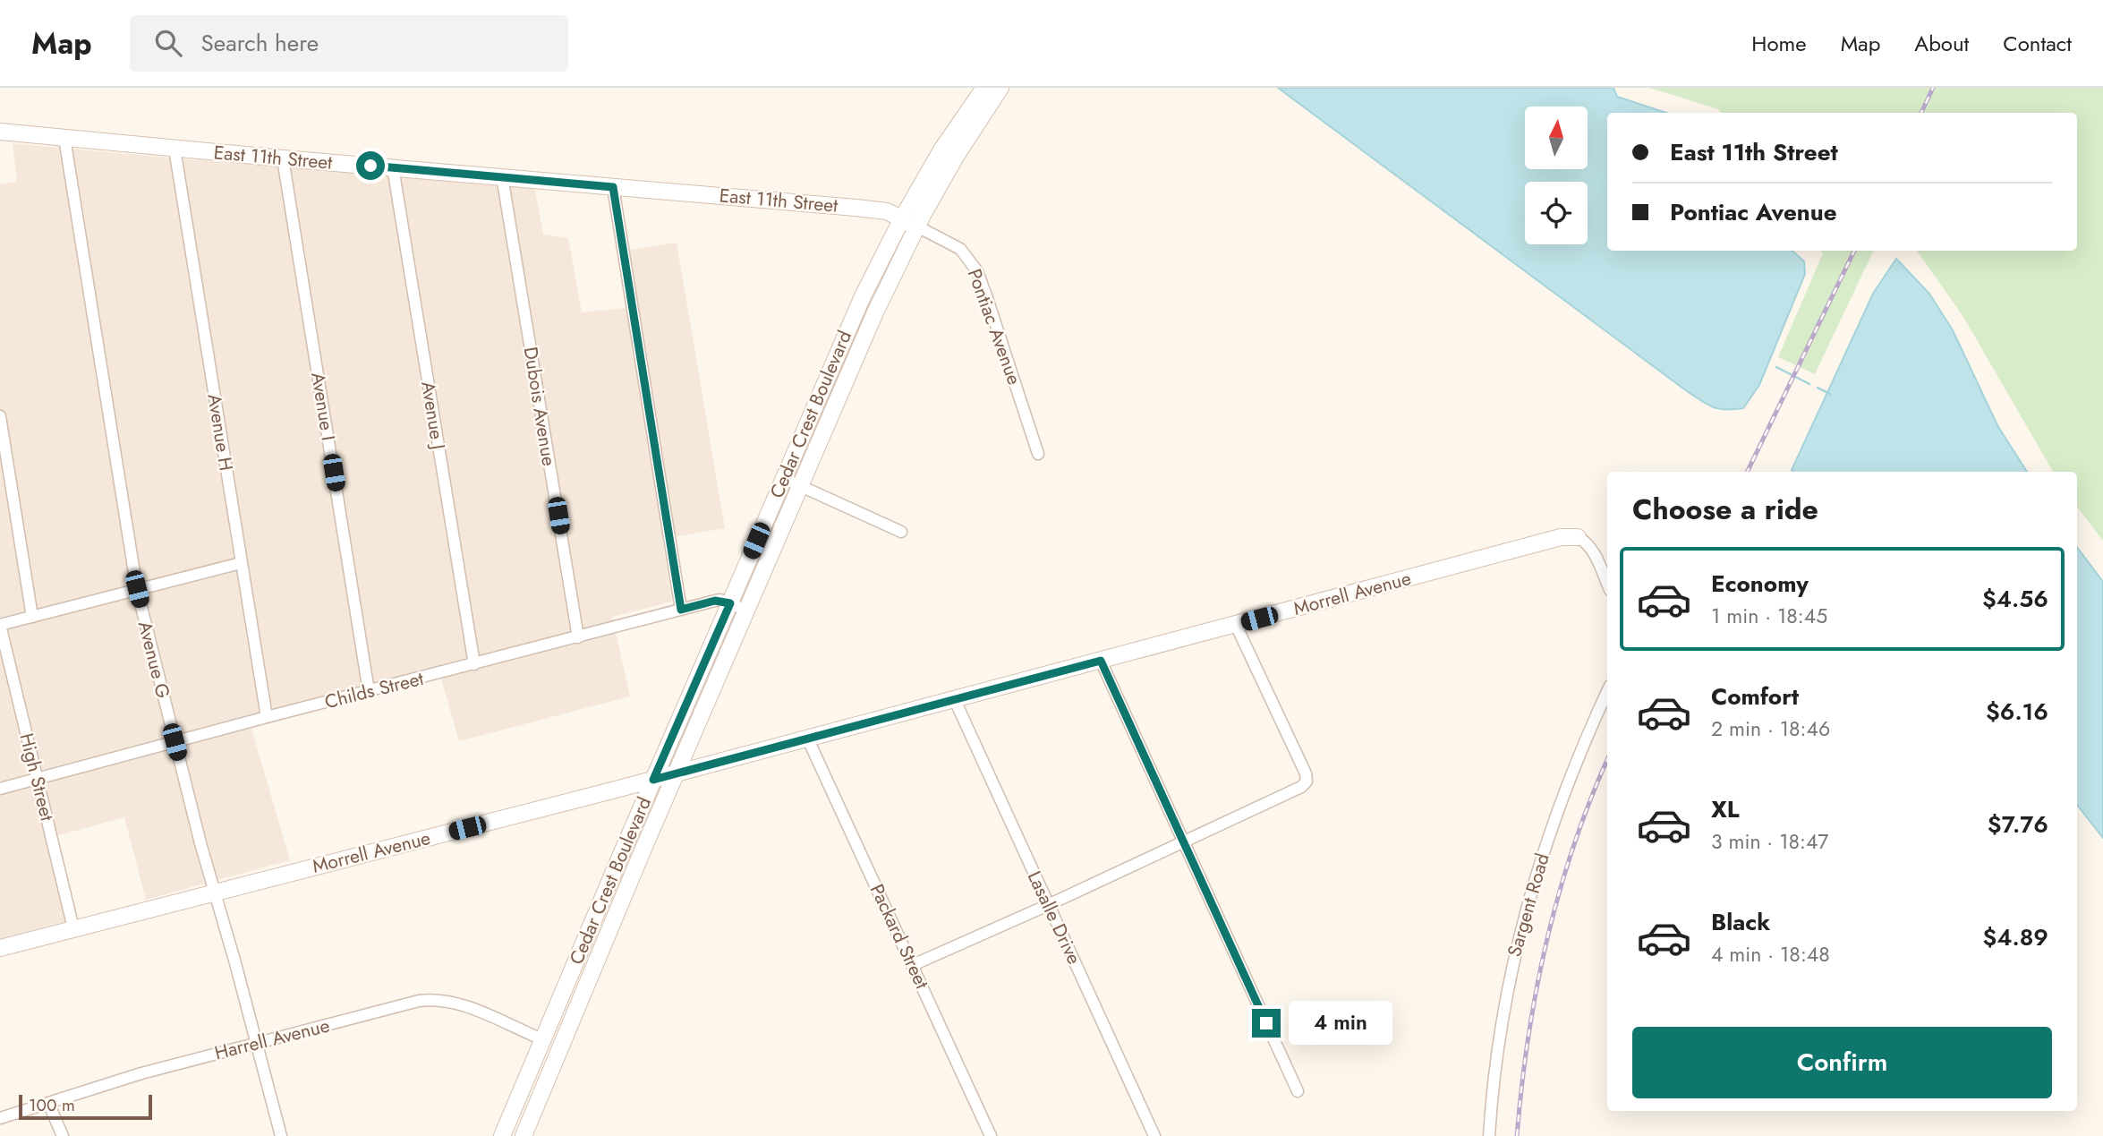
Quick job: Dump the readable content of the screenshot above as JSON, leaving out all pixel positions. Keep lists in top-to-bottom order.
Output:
{
  "streets": {
    "street": [
      "East 11th Street",
      "Pontiac Avenue",
      "Avenue I",
      "Dubois Avenue",
      "Cedar Crest Boulevard",
      "Avenue J",
      "Avenue H",
      "Morrell Avenue",
      "Avenue G",
      "Childs Street",
      "High Street",
      "Sargent Road",
      "Lasalle Drive",
      "Packard Street",
      "Harrell Avenue"
    ]
  },
  "crossings": [
    ["East 11th Street", "Pontiac Avenue"],
    ["East 11th Street", "Avenue I"],
    ["East 11th Street", "Dubois Avenue"],
    ["East 11th Street", "Cedar Crest Boulevard"],
    ["East 11th Street", "Avenue J"],
    ["East 11th Street", "Avenue H"],
    ["East 11th Street", "Avenue G"],
    ["Pontiac Avenue", "Cedar Crest Boulevard"],
    ["Avenue I", "Childs Street"],
    ["Dubois Avenue", "Childs Street"],
    ["Cedar Crest Boulevard", "Morrell Avenue"],
    ["Cedar Crest Boulevard", "Childs Street"],
    ["Cedar Crest Boulevard", "Harrell Avenue"],
    ["Avenue J", "Childs Street"],
    ["Avenue H", "Childs Street"],
    ["Morrell Avenue", "Avenue G"],
    ["Morrell Avenue", "High Street"],
    ["Morrell Avenue", "Lasalle Drive"],
    ["Morrell Avenue", "Packard Street"],
    ["Avenue G", "Childs Street"],
    ["Avenue G", "Harrell Avenue"],
    ["Childs Street", "High Street"]
  ],
  "scale_bar": "100 m",
  "north": "top",
  "page": {
    "header": "Map",
    "search": "Search here",
    "nav": [
      "Home",
      "Map",
      "About",
      "Contact"
    ],
    "banner": ["East 11th Street", "Pontiac Avenue"],
    "heading": "Choose a ride",
    "list": [
      {
        "name": "Economy",
        "note": "1 min · 18:45",
        "value": "$4.56"
      },
      {
        "name": "Comfort",
        "note": "2 min · 18:46",
        "value": "$6.16"
      },
      {
        "name": "XL",
        "note": "3 min · 18:47",
        "value": "$7.76"
      },
      {
        "name": "Black",
        "note": "4 min · 18:48",
        "value": "$4.89"
      }
    ],
    "bubble": "4 min",
    "buttons": "Confirm",
    "scale": "100 m"
  }
}
